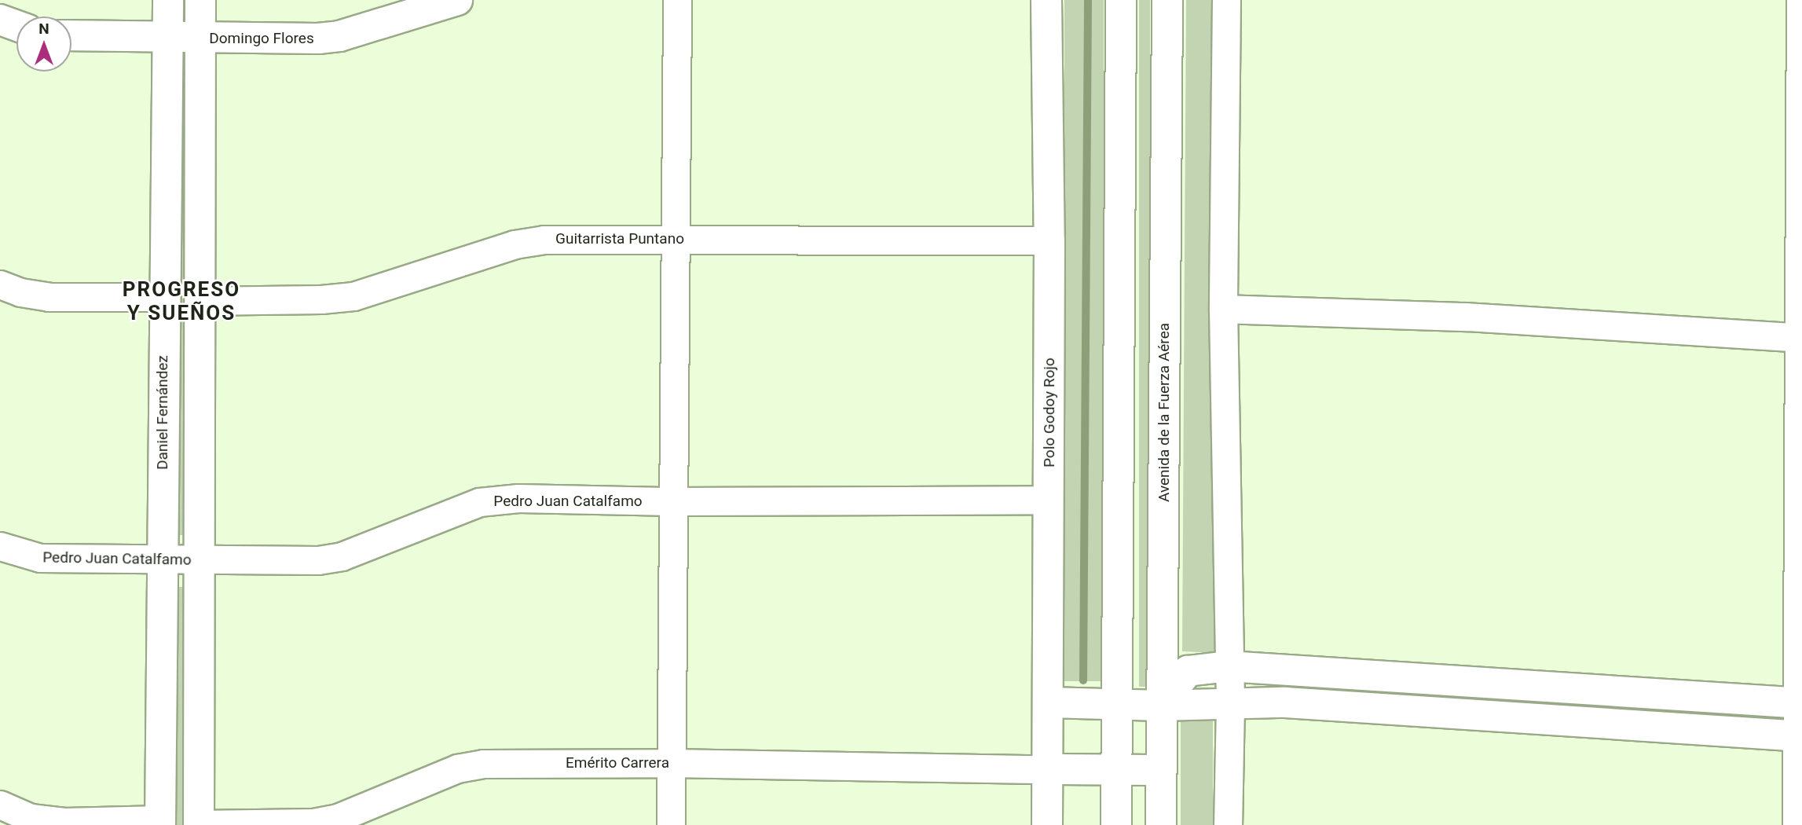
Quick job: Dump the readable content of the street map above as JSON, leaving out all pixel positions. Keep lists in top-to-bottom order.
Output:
{
  "streets": {
    "street": [
      "Domingo Flores",
      "Guitarrista Puntano",
      "Daniel Fernández",
      "Polo Godoy Rojo",
      "Avenida de la Fuerza Aérea",
      "Pedro Juan Catalfamo",
      "Emérito Carrera"
    ]
  },
  "crossings": [
    ["Domingo Flores", "Daniel Fernández"],
    ["Guitarrista Puntano", "Polo Godoy Rojo"],
    ["Daniel Fernández", "Pedro Juan Catalfamo"],
    ["Polo Godoy Rojo", "Pedro Juan Catalfamo"],
    ["Polo Godoy Rojo", "Emérito Carrera"]
  ],
  "districts": ["PROGRESO Y SUEÑOS"],
  "north": "top"
}
